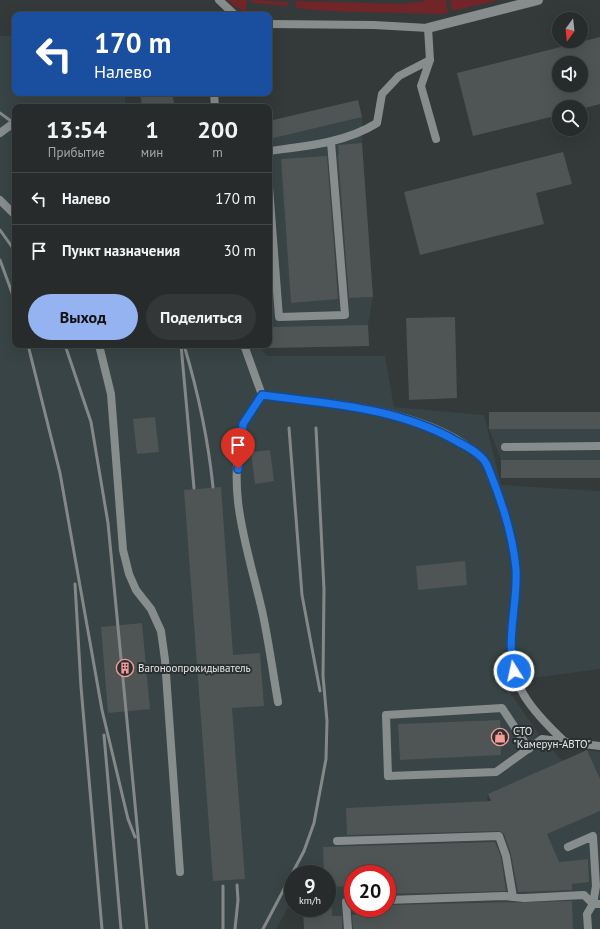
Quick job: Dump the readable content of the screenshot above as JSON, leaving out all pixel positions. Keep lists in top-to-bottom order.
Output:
{
  "places": {
    "building": ["Вагоноопрокидыватель"],
    "shop": ["СТО \"Камерун-АВТО\""]
  },
  "north": "bottom",
  "page": {
    "turn": ["170 m", "Налево"],
    "eta": [
      "13:54",
      "Прибытие",
      "1",
      "мин",
      "200",
      "m"
    ],
    "list": [
      {
        "name": "Налево",
        "value": "170 m"
      },
      {
        "name": "Пункт назначения",
        "value": "30 m"
      }
    ],
    "buttons": ["Выход", "Поделиться"],
    "speed": "9 km/h",
    "limit": "20"
  }
}
